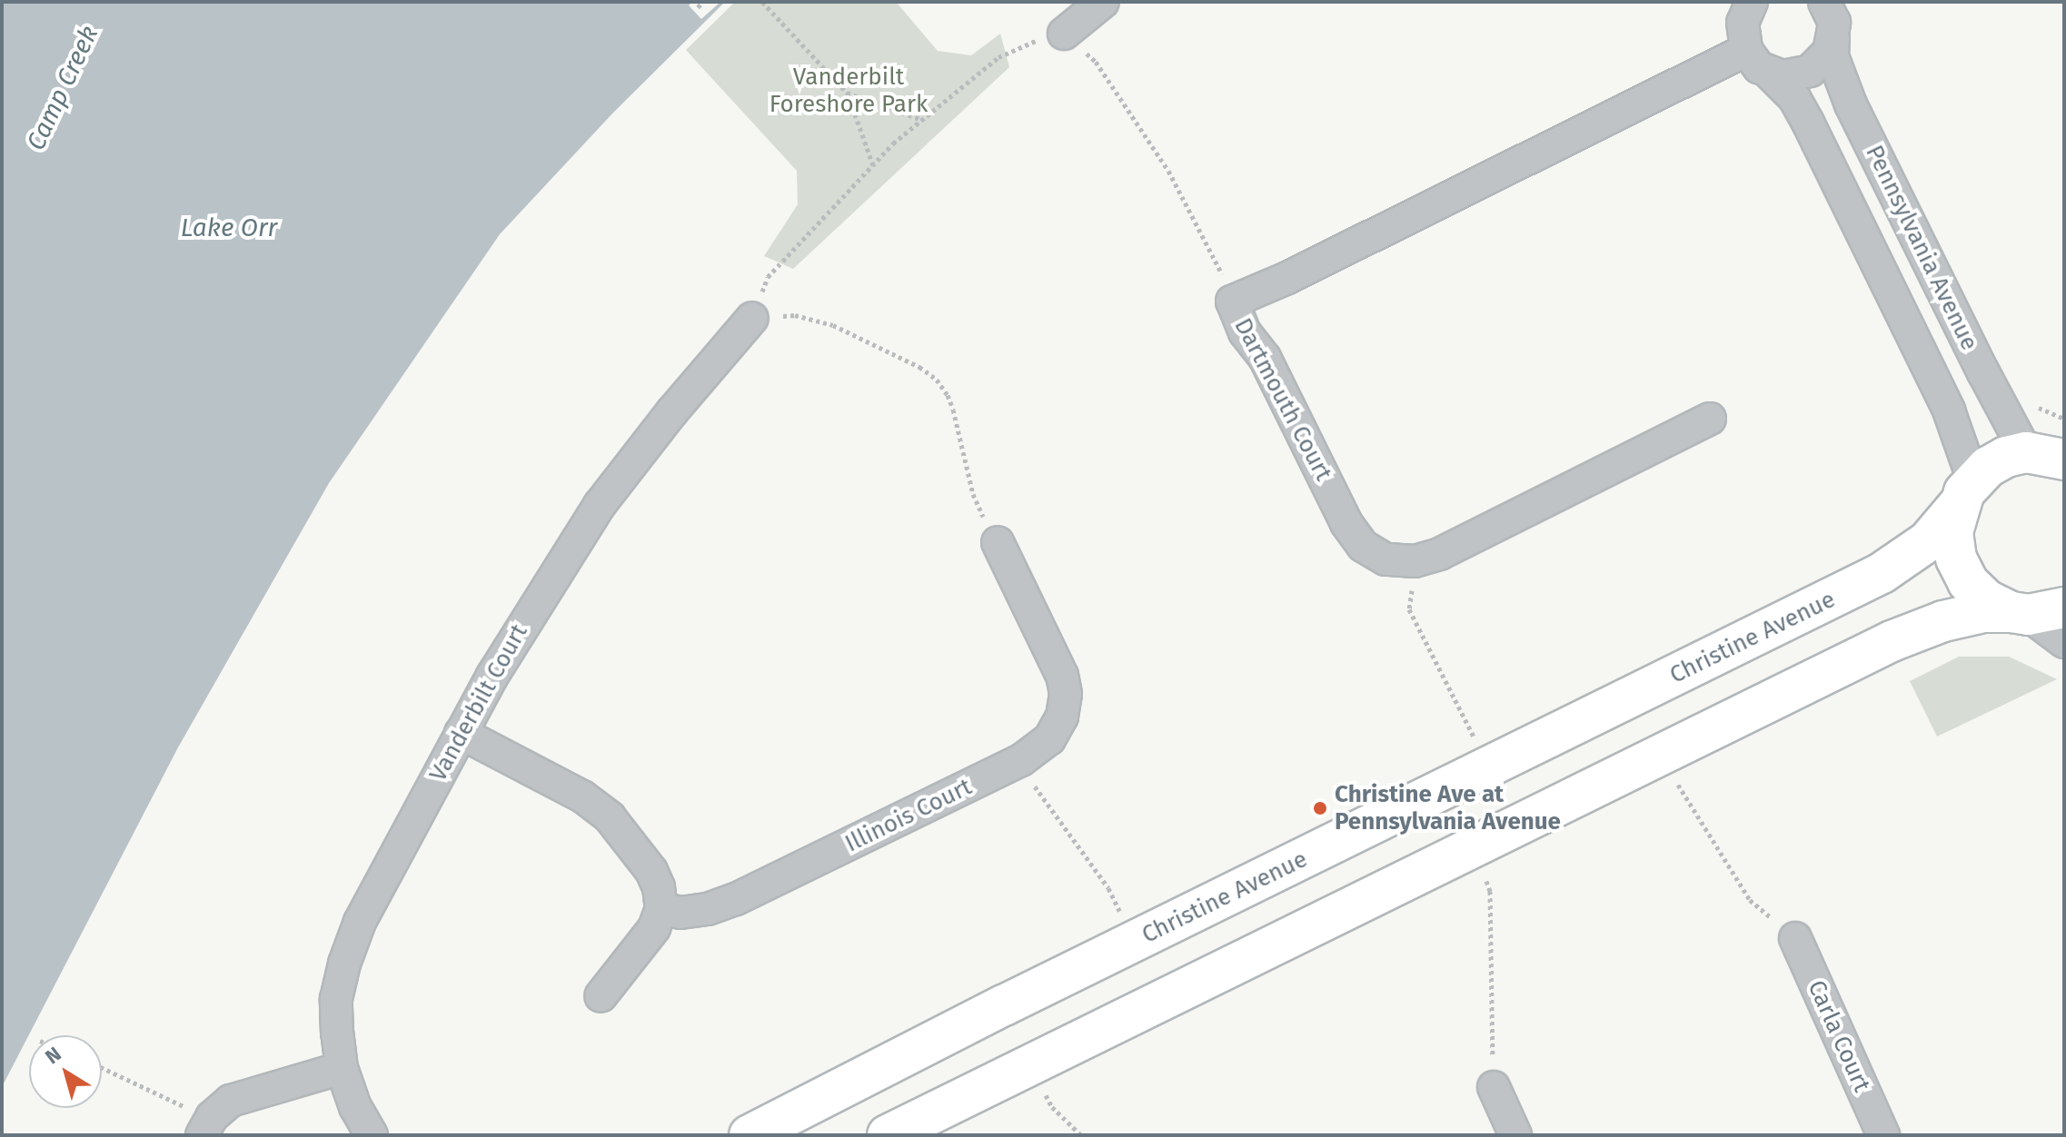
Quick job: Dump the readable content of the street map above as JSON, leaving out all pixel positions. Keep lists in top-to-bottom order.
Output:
{
  "streets": {
    "main road": ["Christine Avenue"],
    "street": [
      "Pennsylvania Avenue",
      "Dartmouth Court",
      "Vanderbilt Court",
      "Illinois Court",
      "Carla Court"
    ]
  },
  "crossings": [
    ["Pennsylvania Avenue", "Dartmouth Court"],
    ["Pennsylvania Avenue", "Christine Avenue"]
  ],
  "water": ["Camp Creek", "Lake Orr"],
  "parks": ["Vanderbilt Foreshore Park"],
  "places": ["Christine Ave at Pennsylvania Avenue"],
  "north": "top left"
}
